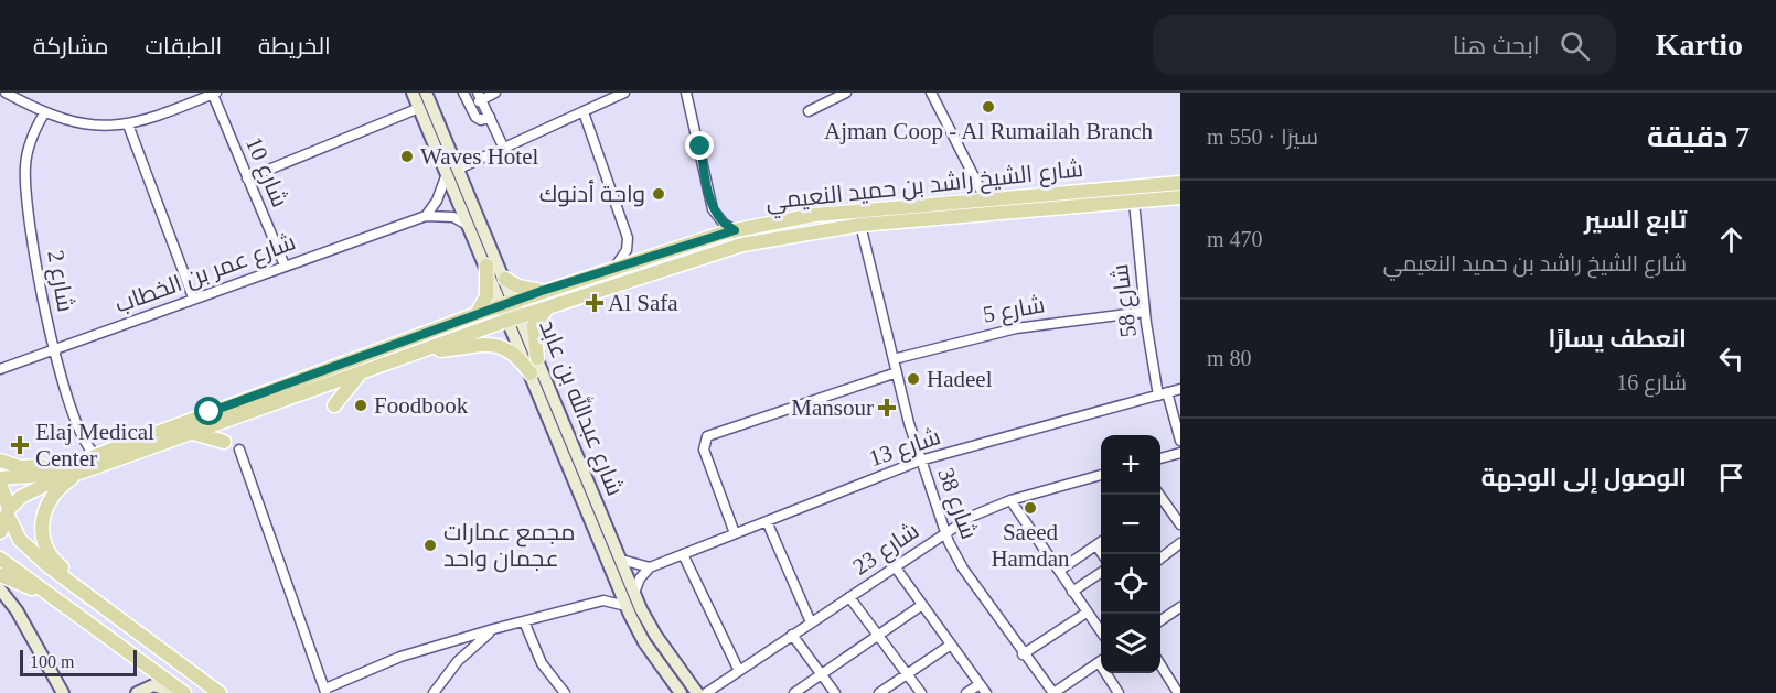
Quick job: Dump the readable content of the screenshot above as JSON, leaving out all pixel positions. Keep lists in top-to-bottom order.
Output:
{
  "streets": {
    "main road": ["شارع الشيخ راشد بن حميد النعيمي", "شارع عبدالله بن عابد"],
    "street": [
      "شارع 10",
      "شارع عمر بن الخطاب",
      "شارع 2",
      "شارع 58",
      "شارع 5",
      "شارع 13",
      "شارع 38",
      "شارع 23"
    ]
  },
  "crossings": [
    ["شارع 10", "شارع عمر بن الخطاب"],
    ["شارع الشيخ راشد بن حميد النعيمي", "شارع 58"],
    ["شارع الشيخ راشد بن حميد النعيمي", "شارع عبدالله بن عابد"],
    ["شارع الشيخ راشد بن حميد النعيمي", "شارع 38"],
    ["شارع عمر بن الخطاب", "شارع 2"],
    ["شارع عمر بن الخطاب", "شارع عبدالله بن عابد"],
    ["شارع 58", "شارع 5"],
    ["شارع 58", "شارع 13"],
    ["شارع 5", "شارع 38"],
    ["شارع 13", "شارع 38"],
    ["شارع 38", "شارع 23"]
  ],
  "places": {
    "other": [
      "Ajman Coop - Al Rumailah Branch",
      "Waves Hotel",
      "واحة أدنوك",
      "Hadeel",
      "Foodbook",
      "Saeed Hamdan",
      "مجمع عمارات عجمان واحد"
    ],
    "health": ["Al Safa", "Mansour", "Elaj Medical Center"]
  },
  "scale_bar": "100 m",
  "page": {
    "header": "Kartio",
    "search": "ابحث هنا",
    "nav": ["الخريطة", "الطبقات", "مشاركة"],
    "heading": ["7 دقيقة", "سيرًا · 550 m"],
    "list": [
      ["تابع السير", "شارع الشيخ راشد بن حميد النعيمي", "470 m"],
      ["انعطف يسارًا", "شارع 16", "80 m"],
      "الوصول إلى الوجهة"
    ],
    "map_buttons": ["+", "−"],
    "scale": "100 m"
  }
}
